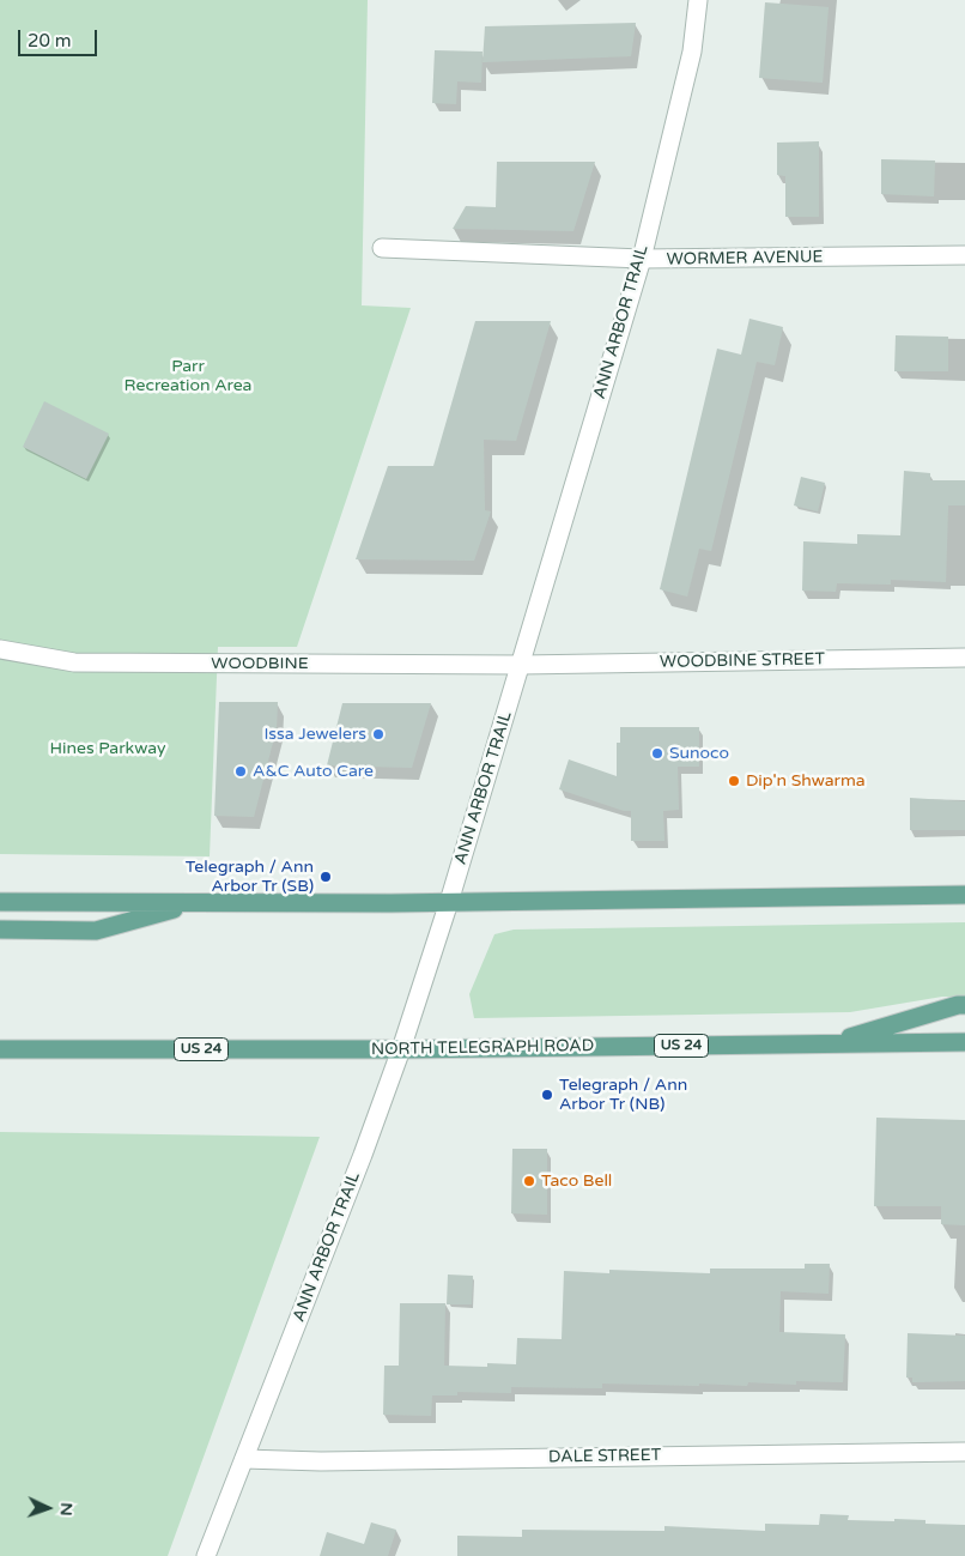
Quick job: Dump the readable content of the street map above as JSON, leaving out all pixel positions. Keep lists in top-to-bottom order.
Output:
{
  "streets": {
    "main road": ["US 24", "NORTH TELEGRAPH ROAD"],
    "street": [
      "WORMER AVENUE",
      "ANN ARBOR TRAIL",
      "WOODBINE STREET",
      "WOODBINE",
      "DALE STREET"
    ]
  },
  "crossings": [
    ["WORMER AVENUE", "ANN ARBOR TRAIL"],
    ["ANN ARBOR TRAIL", "WOODBINE STREET"],
    ["ANN ARBOR TRAIL", "WOODBINE"],
    ["ANN ARBOR TRAIL", "NORTH TELEGRAPH ROAD"],
    ["ANN ARBOR TRAIL", "DALE STREET"],
    ["WOODBINE STREET", "WOODBINE"]
  ],
  "parks": ["Parr Recreation Area", "Hines Parkway"],
  "places": [
    "Issa Jewelers",
    "Sunoco",
    "A&C Auto Care",
    "Dip'n Shwarma",
    "Telegraph / Ann Arbor Tr (SB)",
    "Telegraph / Ann Arbor Tr (NB)",
    "Taco Bell"
  ],
  "scale_bar": "20 m",
  "north": "right"
}
